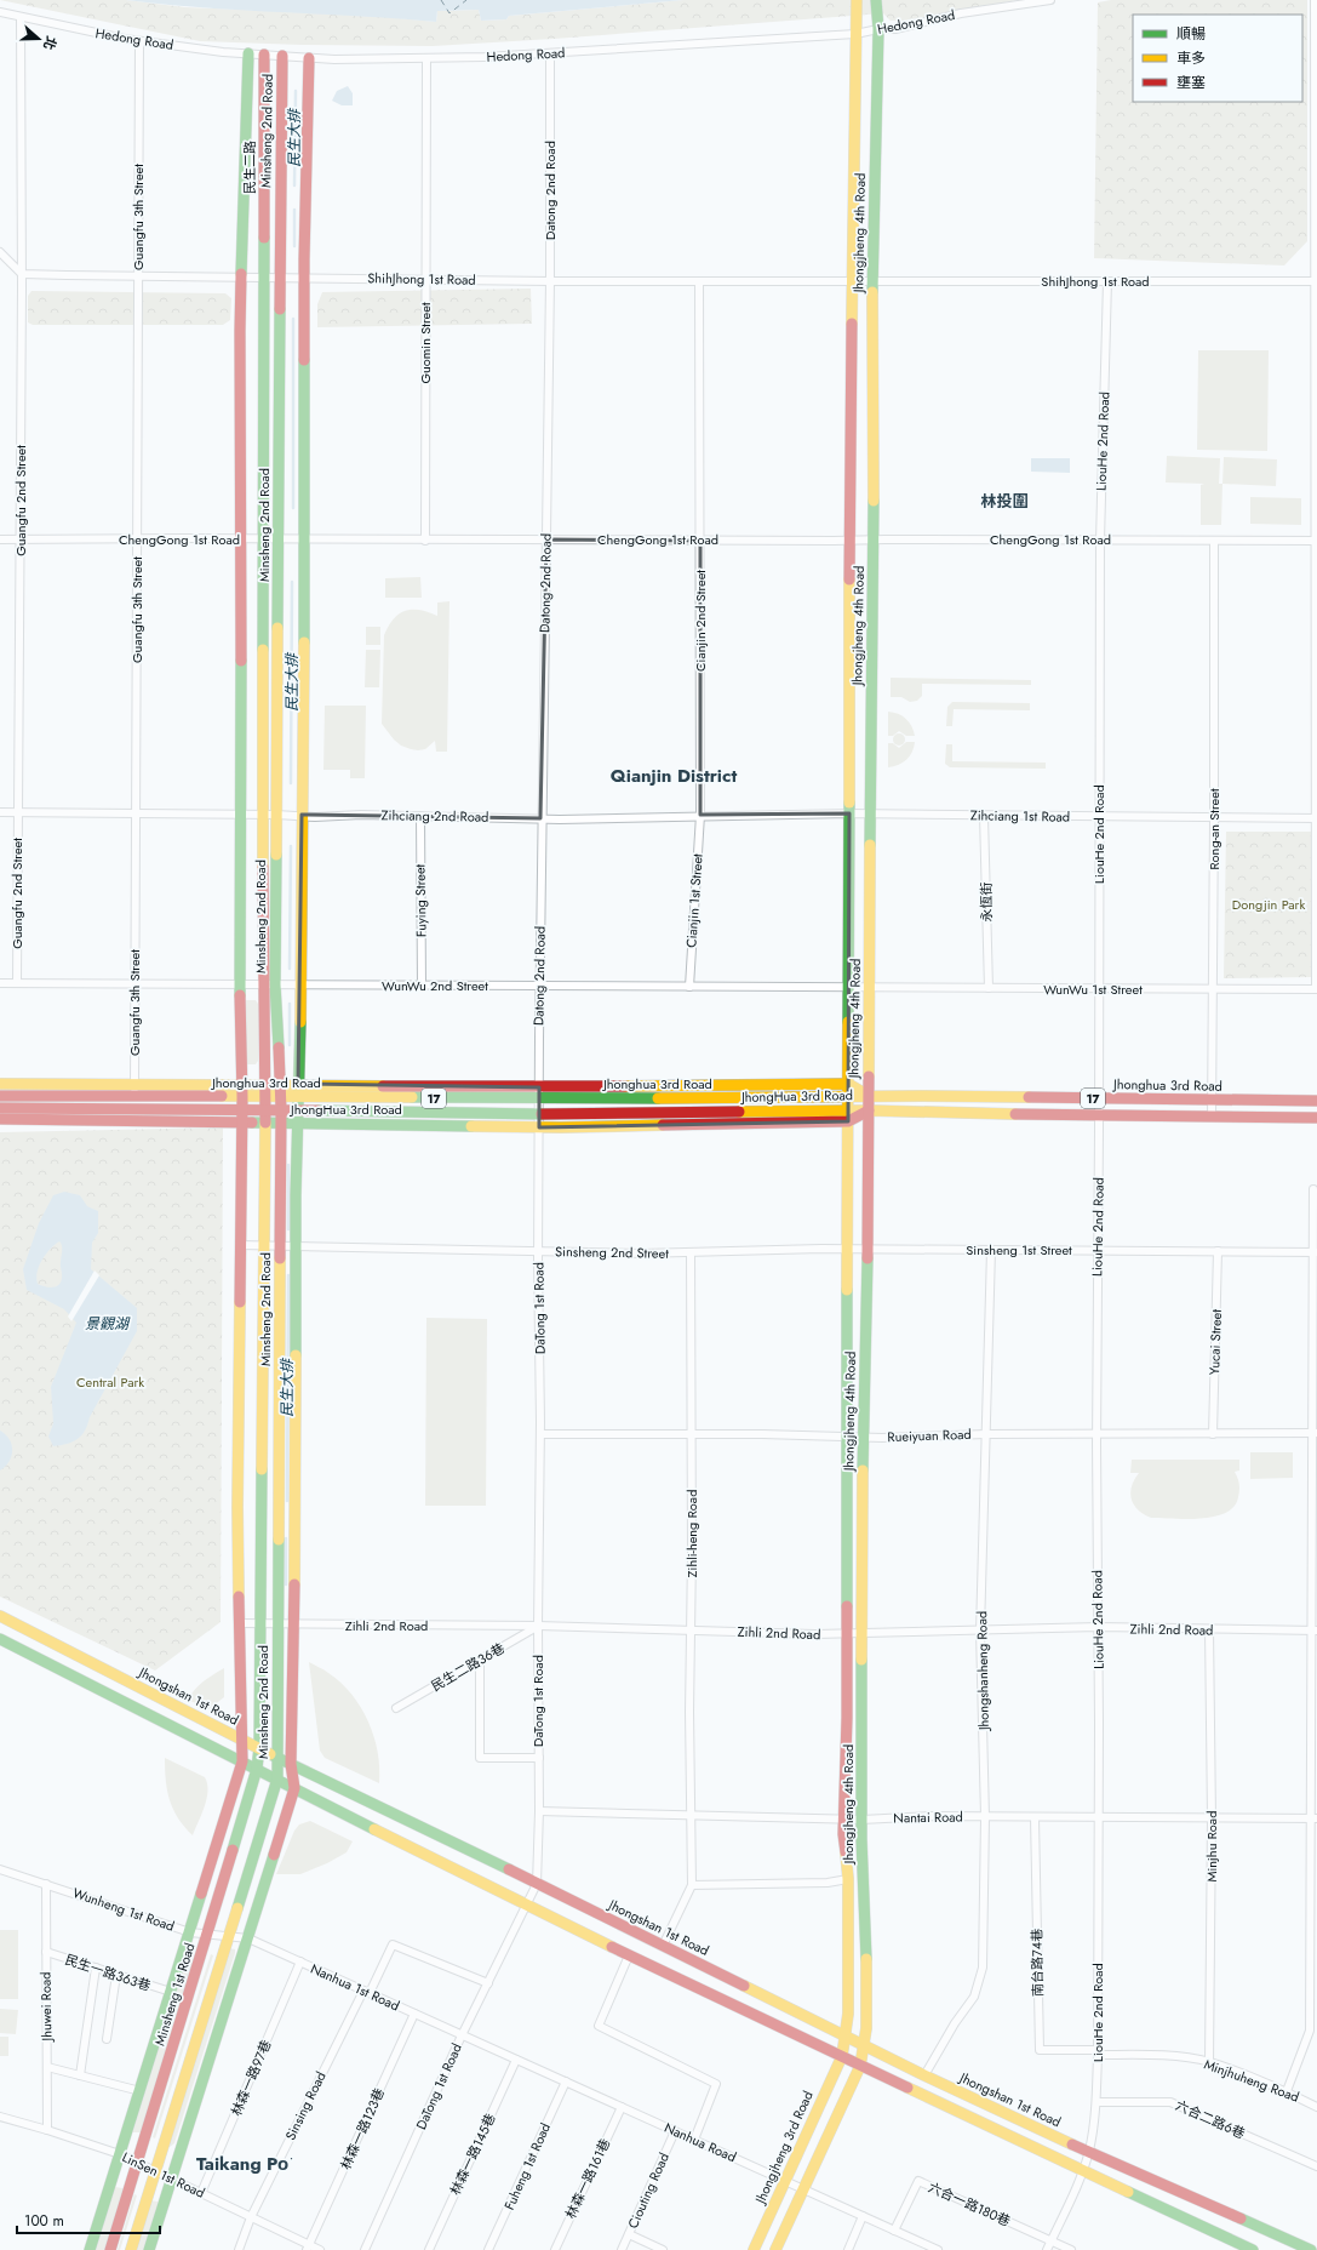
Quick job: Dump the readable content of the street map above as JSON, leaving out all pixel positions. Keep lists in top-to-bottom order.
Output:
{
  "streets": {
    "main road": [
      "Minsheng 2nd Road",
      "民生二路",
      "Jhongjheng 4th Road",
      "Jhonghua 3rd Road",
      "JhongHua 3rd Road",
      "17",
      "Jhongshan 1st Road",
      "Minsheng 1st Road",
      "Jhongjheng 3rd Road"
    ],
    "street": [
      "Hedong Road",
      "Datong 2nd Road",
      "Guangfu 3th Street",
      "ShihJhong 1st Road",
      "Guomin Street",
      "LiouHe 2nd Road",
      "Guangfu 2nd Street",
      "ChengGong 1st Road",
      "Cianjin 2nd Street",
      "Zihciang 2nd Road",
      "Zihciang 1st Road",
      "Rong-an Street",
      "Fuying Street",
      "Cianjin 1st Street",
      "永恆街",
      "WunWu 2nd Street",
      "WunWu 1st Street",
      "Sinsheng 1st Street",
      "Sinsheng 2nd Street",
      "DaTong 1st Road",
      "Yucai Street",
      "Rueiyuan Road",
      "Zihli-heng Road",
      "Zihli 2nd Road",
      "民生二路36巷",
      "Jhongshanheng Road",
      "Nantai Road",
      "Minjhu Road",
      "Wunheng 1st Road",
      "南台路74巷",
      "民生一路363巷",
      "Nanhua 1st Road",
      "Jhuwei Road",
      "林森一路97巷",
      "Minjhuheng Road",
      "Sinsing Road",
      "六合二路6巷",
      "林森一路123巷",
      "Nanhua Road",
      "林森一路145巷",
      "Fuheng 1st Road",
      "LinSen 1st Road",
      "林森一路161巷",
      "Ciouting Road",
      "六合一路180巷"
    ]
  },
  "crossings": [
    ["Hedong Road", "Minsheng 2nd Road"],
    ["Hedong Road", "民生二路"],
    ["Hedong Road", "Datong 2nd Road"],
    ["Hedong Road", "Guangfu 3th Street"],
    ["Hedong Road", "Jhongjheng 4th Road"],
    ["Hedong Road", "Guomin Street"],
    ["Hedong Road", "Guangfu 2nd Street"],
    ["Hedong Road", "Minsheng 1st Road"],
    ["Minsheng 2nd Road", "民生二路"],
    ["Minsheng 2nd Road", "ShihJhong 1st Road"],
    ["Minsheng 2nd Road", "ChengGong 1st Road"],
    ["Minsheng 2nd Road", "Zihciang 2nd Road"],
    ["Minsheng 2nd Road", "WunWu 2nd Street"],
    ["Minsheng 2nd Road", "Jhonghua 3rd Road"],
    ["Minsheng 2nd Road", "JhongHua 3rd Road"],
    ["Minsheng 2nd Road", "Sinsheng 2nd Street"],
    ["Minsheng 2nd Road", "Zihli 2nd Road"],
    ["Minsheng 2nd Road", "Jhongshan 1st Road"],
    ["Minsheng 2nd Road", "Minsheng 1st Road"],
    ["民生二路", "ShihJhong 1st Road"],
    ["Datong 2nd Road", "ShihJhong 1st Road"],
    ["Datong 2nd Road", "ChengGong 1st Road"],
    ["Datong 2nd Road", "Zihciang 2nd Road"],
    ["Datong 2nd Road", "WunWu 2nd Street"],
    ["Datong 2nd Road", "Jhonghua 3rd Road"],
    ["Datong 2nd Road", "JhongHua 3rd Road"],
    ["Datong 2nd Road", "DaTong 1st Road"],
    ["Guangfu 3th Street", "ShihJhong 1st Road"],
    ["Guangfu 3th Street", "ChengGong 1st Road"],
    ["Guangfu 3th Street", "Zihciang 2nd Road"],
    ["Guangfu 3th Street", "WunWu 2nd Street"],
    ["Guangfu 3th Street", "Jhonghua 3rd Road"],
    ["Guangfu 3th Street", "JhongHua 3rd Road"],
    ["Jhongjheng 4th Road", "ShihJhong 1st Road"],
    ["Jhongjheng 4th Road", "ChengGong 1st Road"],
    ["Jhongjheng 4th Road", "Zihciang 2nd Road"],
    ["Jhongjheng 4th Road", "Zihciang 1st Road"],
    ["Jhongjheng 4th Road", "WunWu 2nd Street"],
    ["Jhongjheng 4th Road", "WunWu 1st Street"],
    ["Jhongjheng 4th Road", "Jhonghua 3rd Road"],
    ["Jhongjheng 4th Road", "JhongHua 3rd Road"],
    ["Jhongjheng 4th Road", "Sinsheng 1st Street"],
    ["Jhongjheng 4th Road", "Sinsheng 2nd Street"],
    ["Jhongjheng 4th Road", "Rueiyuan Road"],
    ["Jhongjheng 4th Road", "Zihli 2nd Road"],
    ["Jhongjheng 4th Road", "Jhongshan 1st Road"],
    ["Jhongjheng 4th Road", "Nantai Road"],
    ["Jhongjheng 4th Road", "Jhongjheng 3rd Road"],
    ["ShihJhong 1st Road", "Guomin Street"],
    ["ShihJhong 1st Road", "LiouHe 2nd Road"],
    ["ShihJhong 1st Road", "Guangfu 2nd Street"],
    ["ShihJhong 1st Road", "Cianjin 2nd Street"],
    ["ShihJhong 1st Road", "Minsheng 1st Road"],
    ["Guomin Street", "ChengGong 1st Road"],
    ["LiouHe 2nd Road", "ChengGong 1st Road"],
    ["LiouHe 2nd Road", "Zihciang 1st Road"],
    ["LiouHe 2nd Road", "WunWu 1st Street"],
    ["LiouHe 2nd Road", "Jhonghua 3rd Road"],
    ["LiouHe 2nd Road", "Sinsheng 1st Street"],
    ["LiouHe 2nd Road", "Rueiyuan Road"],
    ["LiouHe 2nd Road", "Zihli 2nd Road"],
    ["LiouHe 2nd Road", "Jhongshan 1st Road"],
    ["LiouHe 2nd Road", "Nantai Road"],
    ["LiouHe 2nd Road", "南台路74巷"],
    ["LiouHe 2nd Road", "Minjhuheng Road"],
    ["LiouHe 2nd Road", "六合二路6巷"],
    ["LiouHe 2nd Road", "六合一路180巷"],
    ["Guangfu 2nd Street", "ChengGong 1st Road"],
    ["Guangfu 2nd Street", "Zihciang 2nd Road"],
    ["Guangfu 2nd Street", "WunWu 2nd Street"],
    ["ChengGong 1st Road", "Cianjin 2nd Street"],
    ["ChengGong 1st Road", "Rong-an Street"],
    ["ChengGong 1st Road", "Minsheng 1st Road"],
    ["Cianjin 2nd Street", "Zihciang 2nd Road"],
    ["Cianjin 2nd Street", "Cianjin 1st Street"],
    ["Zihciang 2nd Road", "Zihciang 1st Road"],
    ["Zihciang 2nd Road", "Fuying Street"],
    ["Zihciang 2nd Road", "Cianjin 1st Street"],
    ["Zihciang 2nd Road", "Minsheng 1st Road"],
    ["Zihciang 1st Road", "Rong-an Street"],
    ["Zihciang 1st Road", "永恆街"],
    ["Rong-an Street", "WunWu 1st Street"],
    ["Rong-an Street", "Jhonghua 3rd Road"],
    ["Fuying Street", "WunWu 2nd Street"],
    ["Cianjin 1st Street", "WunWu 2nd Street"],
    ["永恆街", "WunWu 1st Street"],
    ["WunWu 2nd Street", "WunWu 1st Street"],
    ["WunWu 2nd Street", "Minsheng 1st Road"],
    ["Jhonghua 3rd Road", "JhongHua 3rd Road"],
    ["Jhonghua 3rd Road", "Minsheng 1st Road"],
    ["JhongHua 3rd Road", "DaTong 1st Road"],
    ["JhongHua 3rd Road", "Minsheng 1st Road"],
    ["Sinsheng 1st Street", "Sinsheng 2nd Street"],
    ["Sinsheng 1st Street", "Yucai Street"],
    ["Sinsheng 1st Street", "Jhongshanheng Road"],
    ["Sinsheng 2nd Street", "DaTong 1st Road"],
    ["Sinsheng 2nd Street", "Zihli-heng Road"],
    ["Sinsheng 2nd Street", "Minsheng 1st Road"],
    ["DaTong 1st Road", "Rueiyuan Road"],
    ["DaTong 1st Road", "Zihli 2nd Road"],
    ["DaTong 1st Road", "民生二路36巷"],
    ["DaTong 1st Road", "Jhongshan 1st Road"],
    ["DaTong 1st Road", "Nantai Road"],
    ["DaTong 1st Road", "Nanhua 1st Road"],
    ["DaTong 1st Road", "Sinsing Road"],
    ["DaTong 1st Road", "Nanhua Road"],
    ["Yucai Street", "Rueiyuan Road"],
    ["Rueiyuan Road", "Zihli-heng Road"],
    ["Rueiyuan Road", "Jhongshanheng Road"],
    ["Zihli-heng Road", "Zihli 2nd Road"],
    ["Zihli-heng Road", "Nantai Road"],
    ["Zihli 2nd Road", "民生二路36巷"],
    ["Zihli 2nd Road", "Jhongshanheng Road"],
    ["Zihli 2nd Road", "Minjhu Road"],
    ["Zihli 2nd Road", "Minsheng 1st Road"],
    ["Jhongshanheng Road", "Jhongshan 1st Road"],
    ["Jhongshanheng Road", "Nantai Road"],
    ["Jhongshan 1st Road", "Minsheng 1st Road"],
    ["Nantai Road", "Minjhu Road"],
    ["Nantai Road", "南台路74巷"],
    ["Minjhu Road", "Minjhuheng Road"],
    ["Wunheng 1st Road", "Nanhua 1st Road"],
    ["Wunheng 1st Road", "Minsheng 1st Road"],
    ["Wunheng 1st Road", "Jhuwei Road"],
    ["南台路74巷", "Minjhuheng Road"],
    ["民生一路363巷", "Minsheng 1st Road"],
    ["民生一路363巷", "Jhuwei Road"],
    ["Nanhua 1st Road", "林森一路97巷"],
    ["Nanhua 1st Road", "Sinsing Road"],
    ["Nanhua 1st Road", "林森一路123巷"],
    ["Nanhua 1st Road", "Nanhua Road"],
    ["Minsheng 1st Road", "LinSen 1st Road"],
    ["Jhuwei Road", "LinSen 1st Road"],
    ["林森一路97巷", "LinSen 1st Road"],
    ["Sinsing Road", "LinSen 1st Road"],
    ["林森一路123巷", "LinSen 1st Road"],
    ["Nanhua Road", "Jhongjheng 3rd Road"],
    ["Nanhua Road", "林森一路145巷"],
    ["Nanhua Road", "Fuheng 1st Road"],
    ["Nanhua Road", "林森一路161巷"],
    ["Nanhua Road", "Ciouting Road"],
    ["Nanhua Road", "六合一路180巷"]
  ],
  "districts": ["林投圍", "Qianjin District", "Taikang Po͘"],
  "water": ["民生大排", "景觀湖"],
  "parks": ["Dongjin Park", "Central Park"],
  "legend": ["順暢", "車多", "壅塞"],
  "scale_bar": "100 m",
  "north": "right"
}
